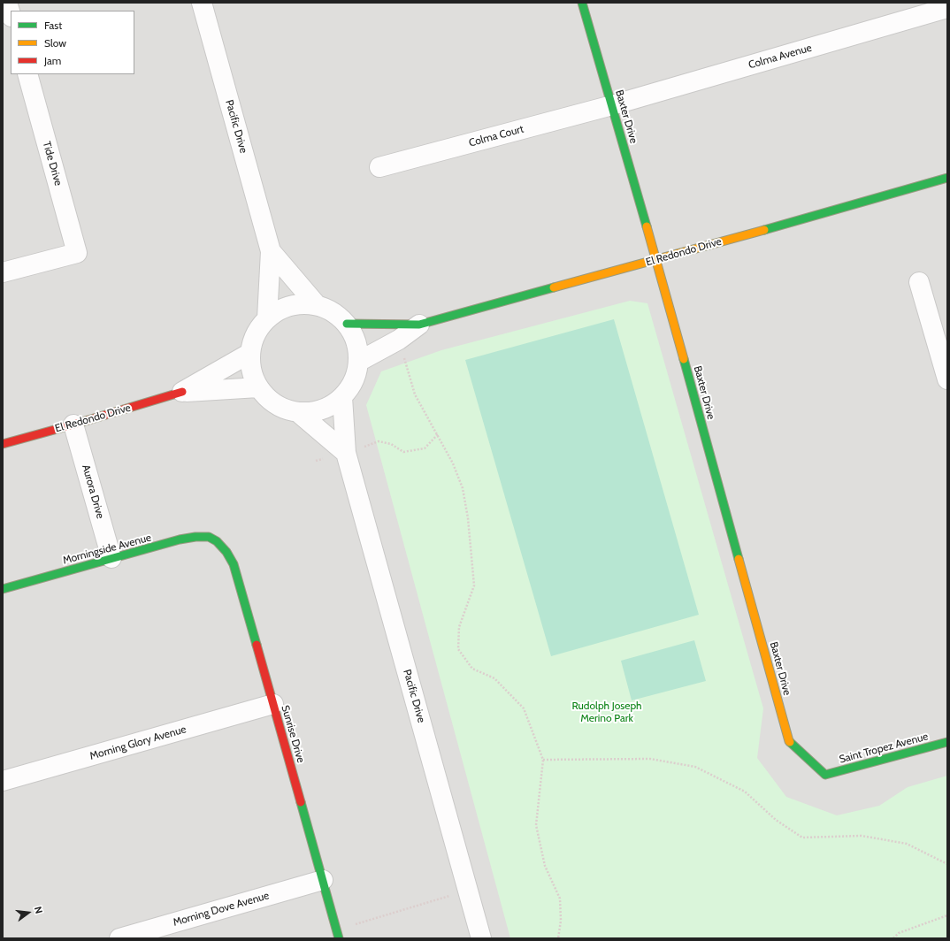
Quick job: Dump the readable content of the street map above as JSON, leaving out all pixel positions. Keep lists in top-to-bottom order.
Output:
{
  "streets": {
    "street": [
      "Colma Avenue",
      "Baxter Drive",
      "Pacific Drive",
      "Colma Court",
      "Tide Drive",
      "El Redondo Drive",
      "Aurora Drive",
      "Morningside Avenue",
      "Sunrise Drive",
      "Morning Glory Avenue",
      "Saint Tropez Avenue",
      "Morning Dove Avenue"
    ]
  },
  "crossings": [
    ["Colma Avenue", "Baxter Drive"],
    ["Colma Avenue", "Colma Court"],
    ["Baxter Drive", "Colma Court"],
    ["Baxter Drive", "El Redondo Drive"],
    ["Baxter Drive", "Saint Tropez Avenue"],
    ["Pacific Drive", "El Redondo Drive"],
    ["El Redondo Drive", "Aurora Drive"],
    ["Aurora Drive", "Morningside Avenue"],
    ["Morningside Avenue", "Sunrise Drive"],
    ["Sunrise Drive", "Morning Glory Avenue"],
    ["Sunrise Drive", "Morning Dove Avenue"]
  ],
  "parks": ["Rudolph Joseph Merino Park"],
  "legend": ["Fast", "Slow", "Jam"],
  "north": "right"
}
